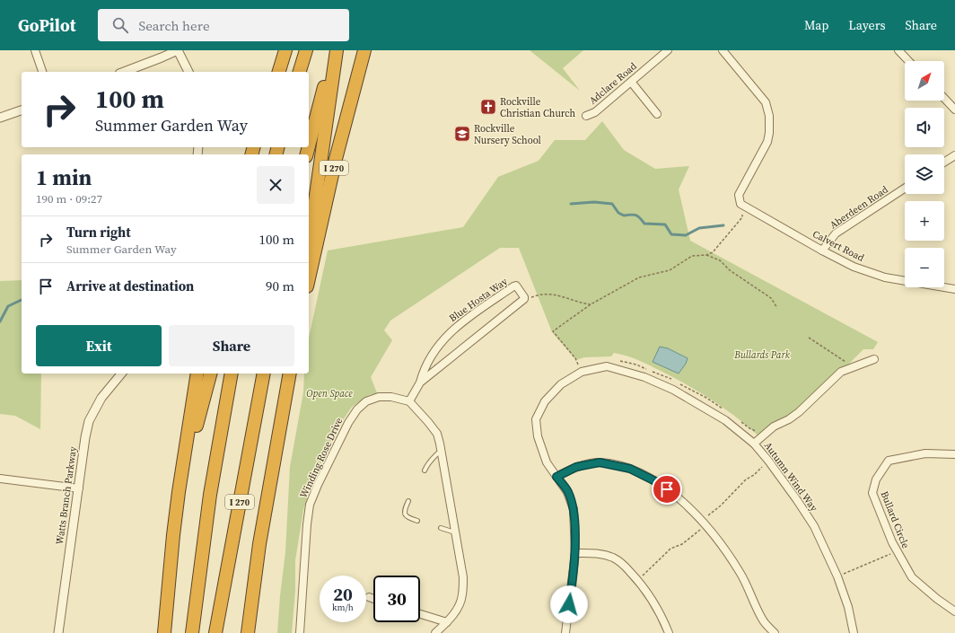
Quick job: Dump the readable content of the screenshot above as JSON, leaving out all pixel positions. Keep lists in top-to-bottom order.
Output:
{
  "streets": {
    "highway": ["I 270"],
    "street": [
      "Adclare Road",
      "Aberdeen Road",
      "Calvert Road",
      "Blue Hosta Way",
      "Winding Rose Drive",
      "Autumn Wind Way",
      "Watts Branch Parkway",
      "Bullard Circle"
    ]
  },
  "crossings": [
    ["Aberdeen Road", "Calvert Road"],
    ["Blue Hosta Way", "Winding Rose Drive"]
  ],
  "parks": ["Bullards Park", "Open Space"],
  "places": {
    "church": ["Rockville Christian Church"],
    "school or university": ["Rockville Nursery School"]
  },
  "north": "top right",
  "page": {
    "header": "GoPilot",
    "search": "Search here",
    "nav": ["Map", "Layers", "Share"],
    "map_buttons": ["+", "−"],
    "turn": ["100 m", "Summer Garden Way"],
    "heading": ["1 min", "190 m · 09:27"],
    "list": [
      {
        "name": "Turn right",
        "note": "Summer Garden Way",
        "value": "100 m"
      },
      {
        "name": "Arrive at destination",
        "value": "90 m"
      }
    ],
    "buttons": ["Exit", "Share"],
    "speed": "20 km/h",
    "limit": "30"
  }
}
